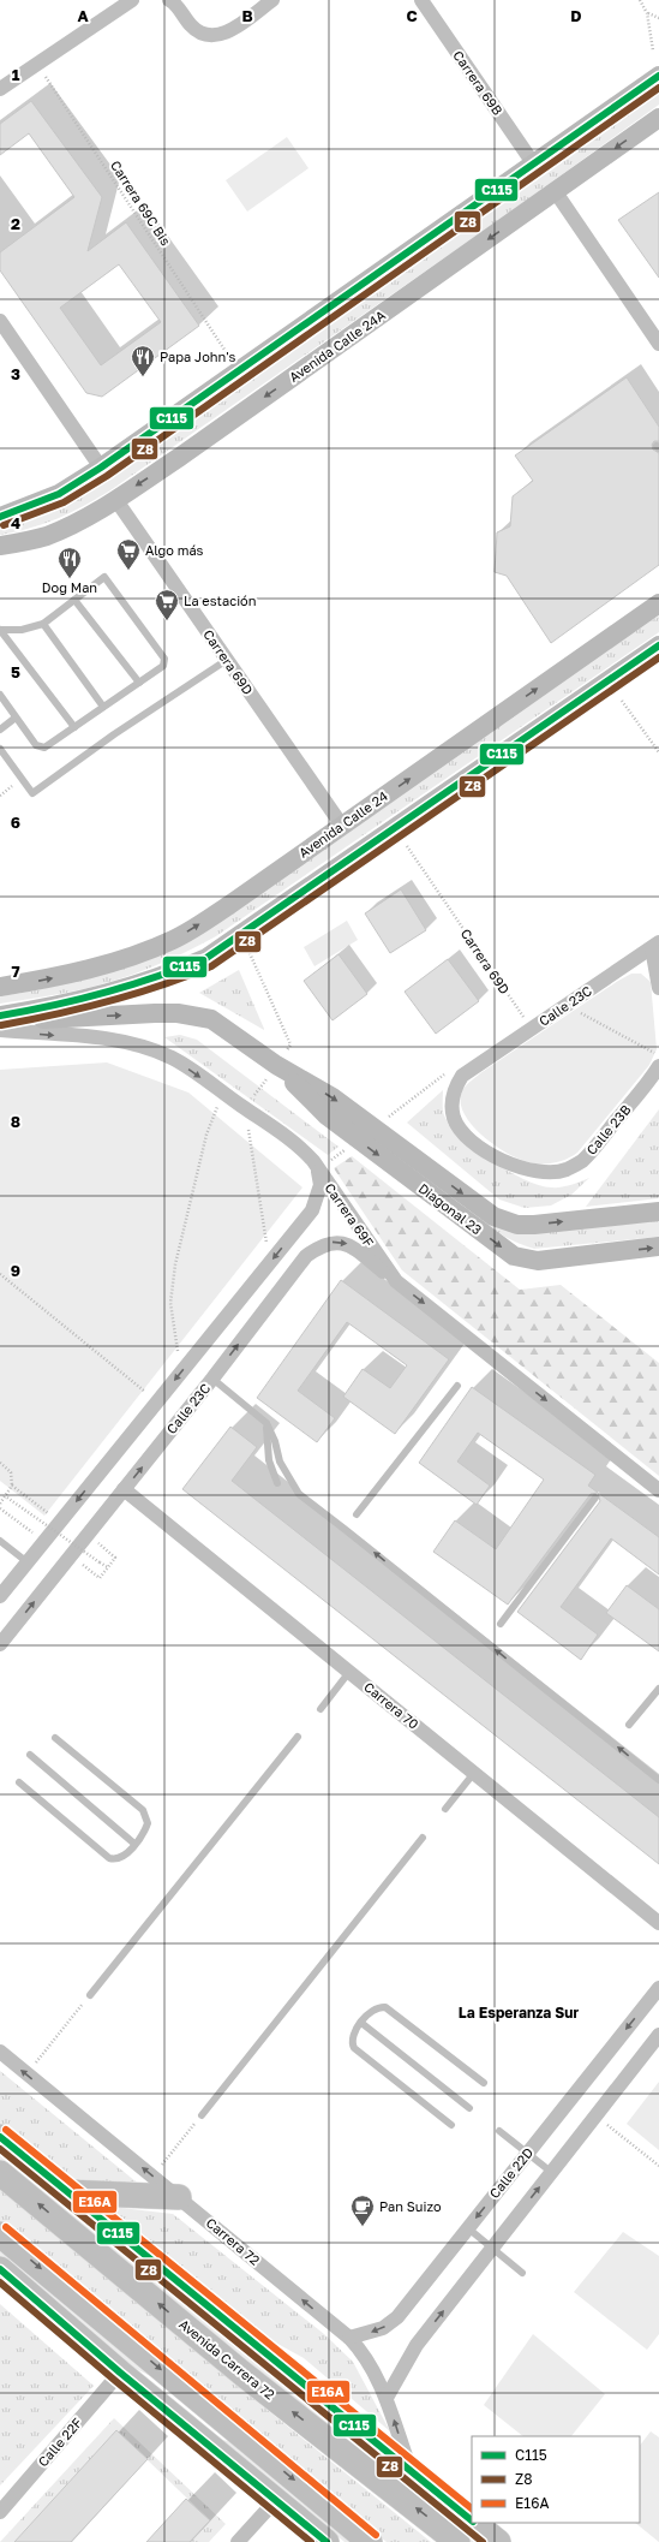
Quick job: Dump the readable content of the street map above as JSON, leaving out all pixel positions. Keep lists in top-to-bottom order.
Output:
{
  "streets": {
    "highway": ["Avenida Carrera 72"],
    "main road": ["Avenida Calle 24A", "Avenida Calle 24", "Diagonal 23"],
    "street": [
      "Carrera 69B",
      "Carrera 69D",
      "Calle 23C",
      "Calle 23B",
      "Carrera 69F",
      "Carrera 70",
      "Calle 22D",
      "Carrera 72",
      "Calle 22F"
    ],
    "path": ["Carrera 69C Bis"]
  },
  "crossings": [
    ["Avenida Calle 24A", "Carrera 69D"],
    ["Carrera 69D", "Avenida Calle 24"],
    ["Carrera 69D", "Calle 23C"],
    ["Calle 23C", "Calle 23B"],
    ["Calle 23C", "Carrera 69F"],
    ["Calle 23C", "Carrera 70"],
    ["Calle 22D", "Carrera 72"]
  ],
  "one_way": ["Diagonal 23", "Carrera 69F", "Carrera 72"],
  "districts": ["La Esperanza Sur"],
  "places": {
    "restaurant": ["Papa John's", "Dog Man"],
    "supermarket": ["Algo más", "La estación"],
    "cafe": ["Pan Suizo"]
  },
  "lines": ["transit line C115", "transit line Z8", "transit line E16A"],
  "legend": ["C115", "Z8", "E16A"],
  "grid": {
    "columns": [
      "A",
      "B",
      "C",
      "D"
    ],
    "rows": [
      "1",
      "2",
      "3",
      "4",
      "5",
      "6",
      "7",
      "8",
      "9"
    ]
  }
}
